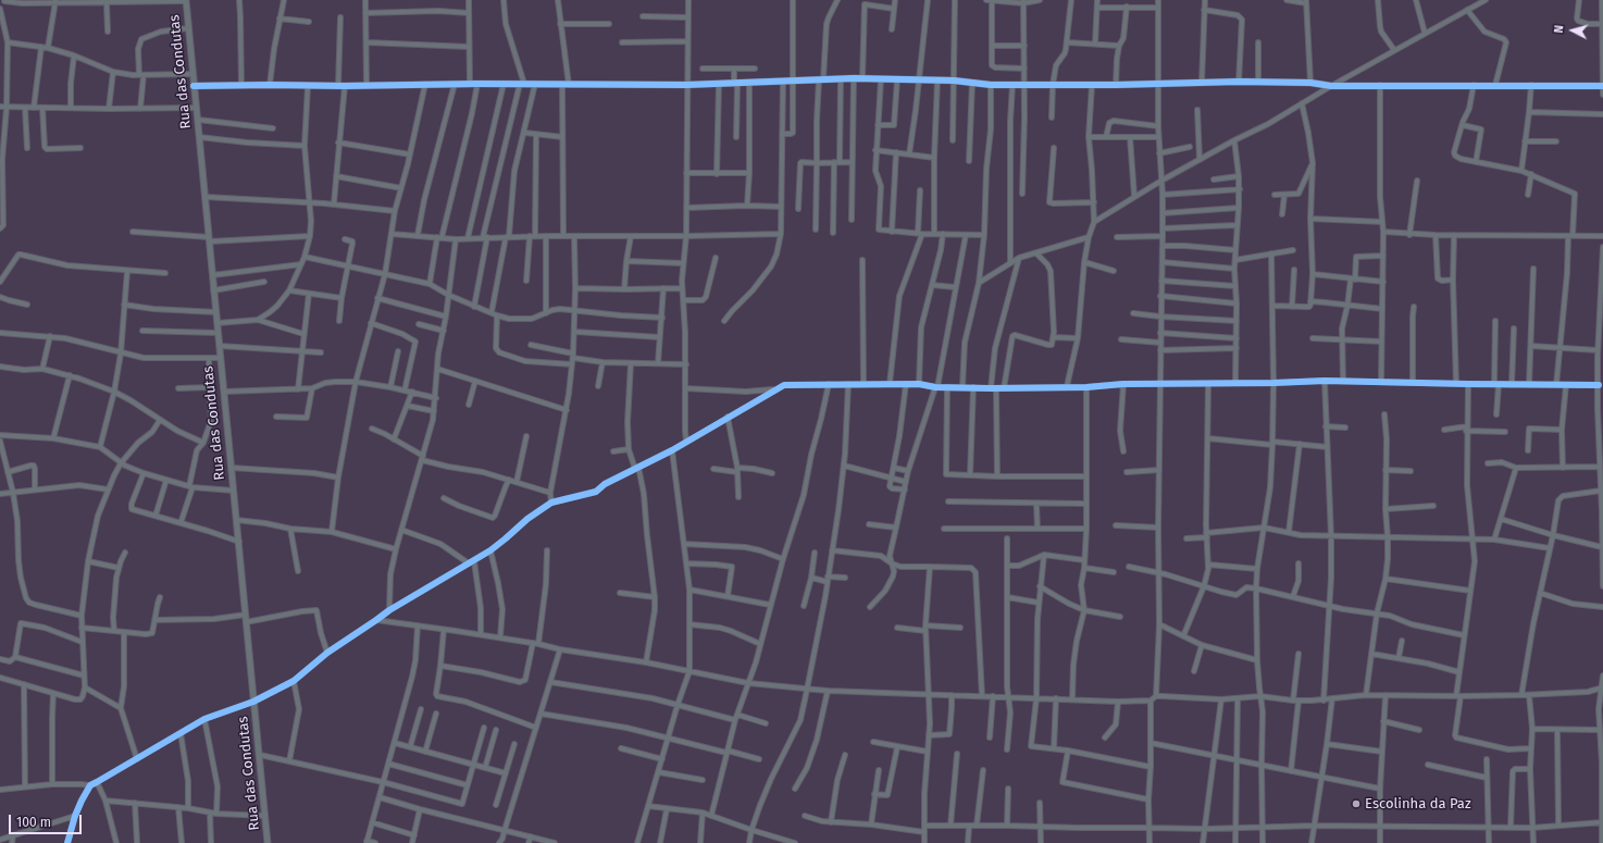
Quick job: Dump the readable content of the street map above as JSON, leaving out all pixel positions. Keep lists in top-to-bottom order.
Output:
{
  "streets": {
    "street": ["Rua das Condutas"]
  },
  "places": ["Escolinha da Paz"],
  "scale_bar": "100 m",
  "north": "left"
}
